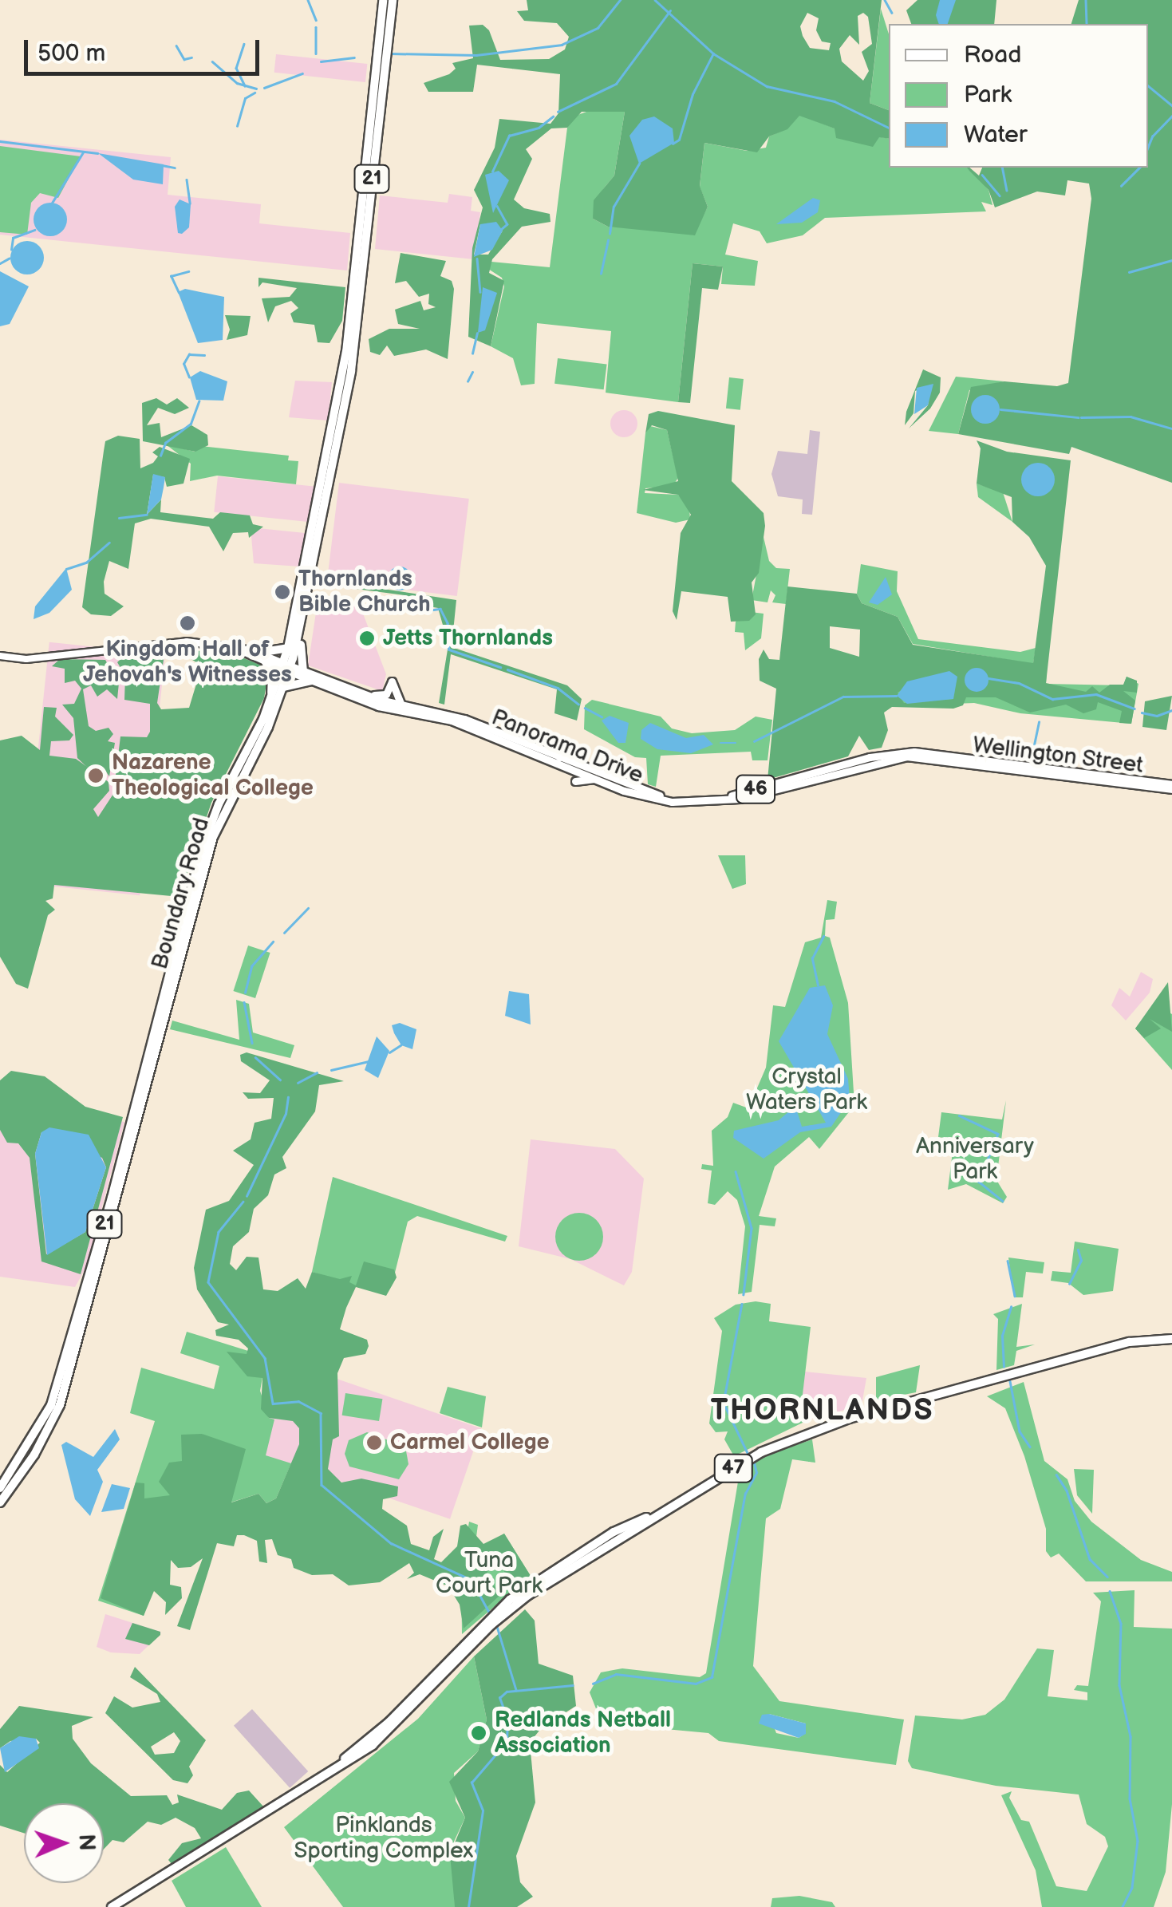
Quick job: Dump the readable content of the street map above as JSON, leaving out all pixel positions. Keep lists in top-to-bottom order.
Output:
{
  "streets": {
    "highway": ["21", "Boundary Road", "47"],
    "main road": ["Panorama Drive", "Wellington Street", "46"]
  },
  "crossings": [
    ["Panorama Drive", "Wellington Street"],
    ["Panorama Drive", "Boundary Road"]
  ],
  "districts": ["THORNLANDS"],
  "parks": [
    "Crystal Waters Park",
    "Anniversary Park",
    "Tuna Court Park",
    "Pinklands Sporting Complex"
  ],
  "places": [
    "Thornlands Bible Church",
    "Kingdom Hall of Jehovah's Witnesses",
    "Jetts Thornlands",
    "Nazarene Theological College",
    "Carmel College",
    "Redlands Netball Association"
  ],
  "legend": ["Road", "Park", "Water"],
  "scale_bar": "500 m",
  "north": "right"
}
